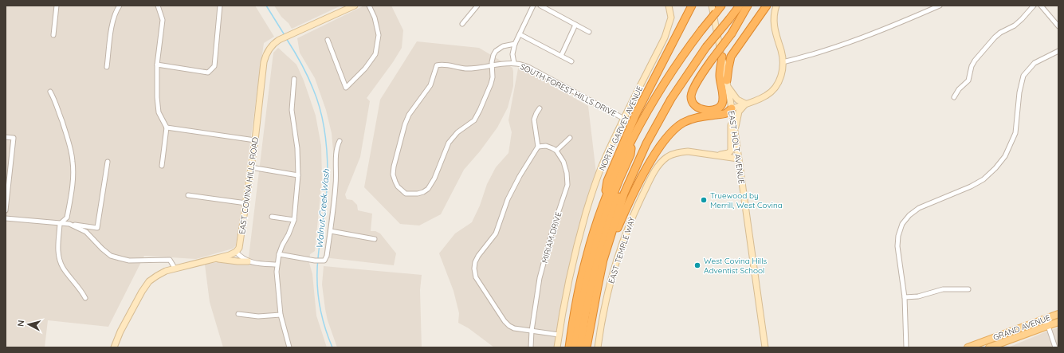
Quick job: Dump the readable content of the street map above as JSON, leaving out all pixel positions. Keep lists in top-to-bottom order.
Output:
{
  "streets": {
    "main road": ["GRAND AVENUE"],
    "street": [
      "SOUTH FOREST HILLS DRIVE",
      "NORTH GARVEY AVENUE",
      "EAST HOLT AVENUE",
      "EAST COVINA HILLS ROAD",
      "MIRIAM DRIVE",
      "EAST TEMPLE WAY"
    ]
  },
  "crossings": [
    ["SOUTH FOREST HILLS DRIVE", "NORTH GARVEY AVENUE"],
    ["EAST HOLT AVENUE", "EAST TEMPLE WAY"]
  ],
  "water": ["Walnut Creek Wash"],
  "places": ["Truewood by Merrill, West Covina", "West Covina Hills Adventist School"],
  "north": "left"
}
